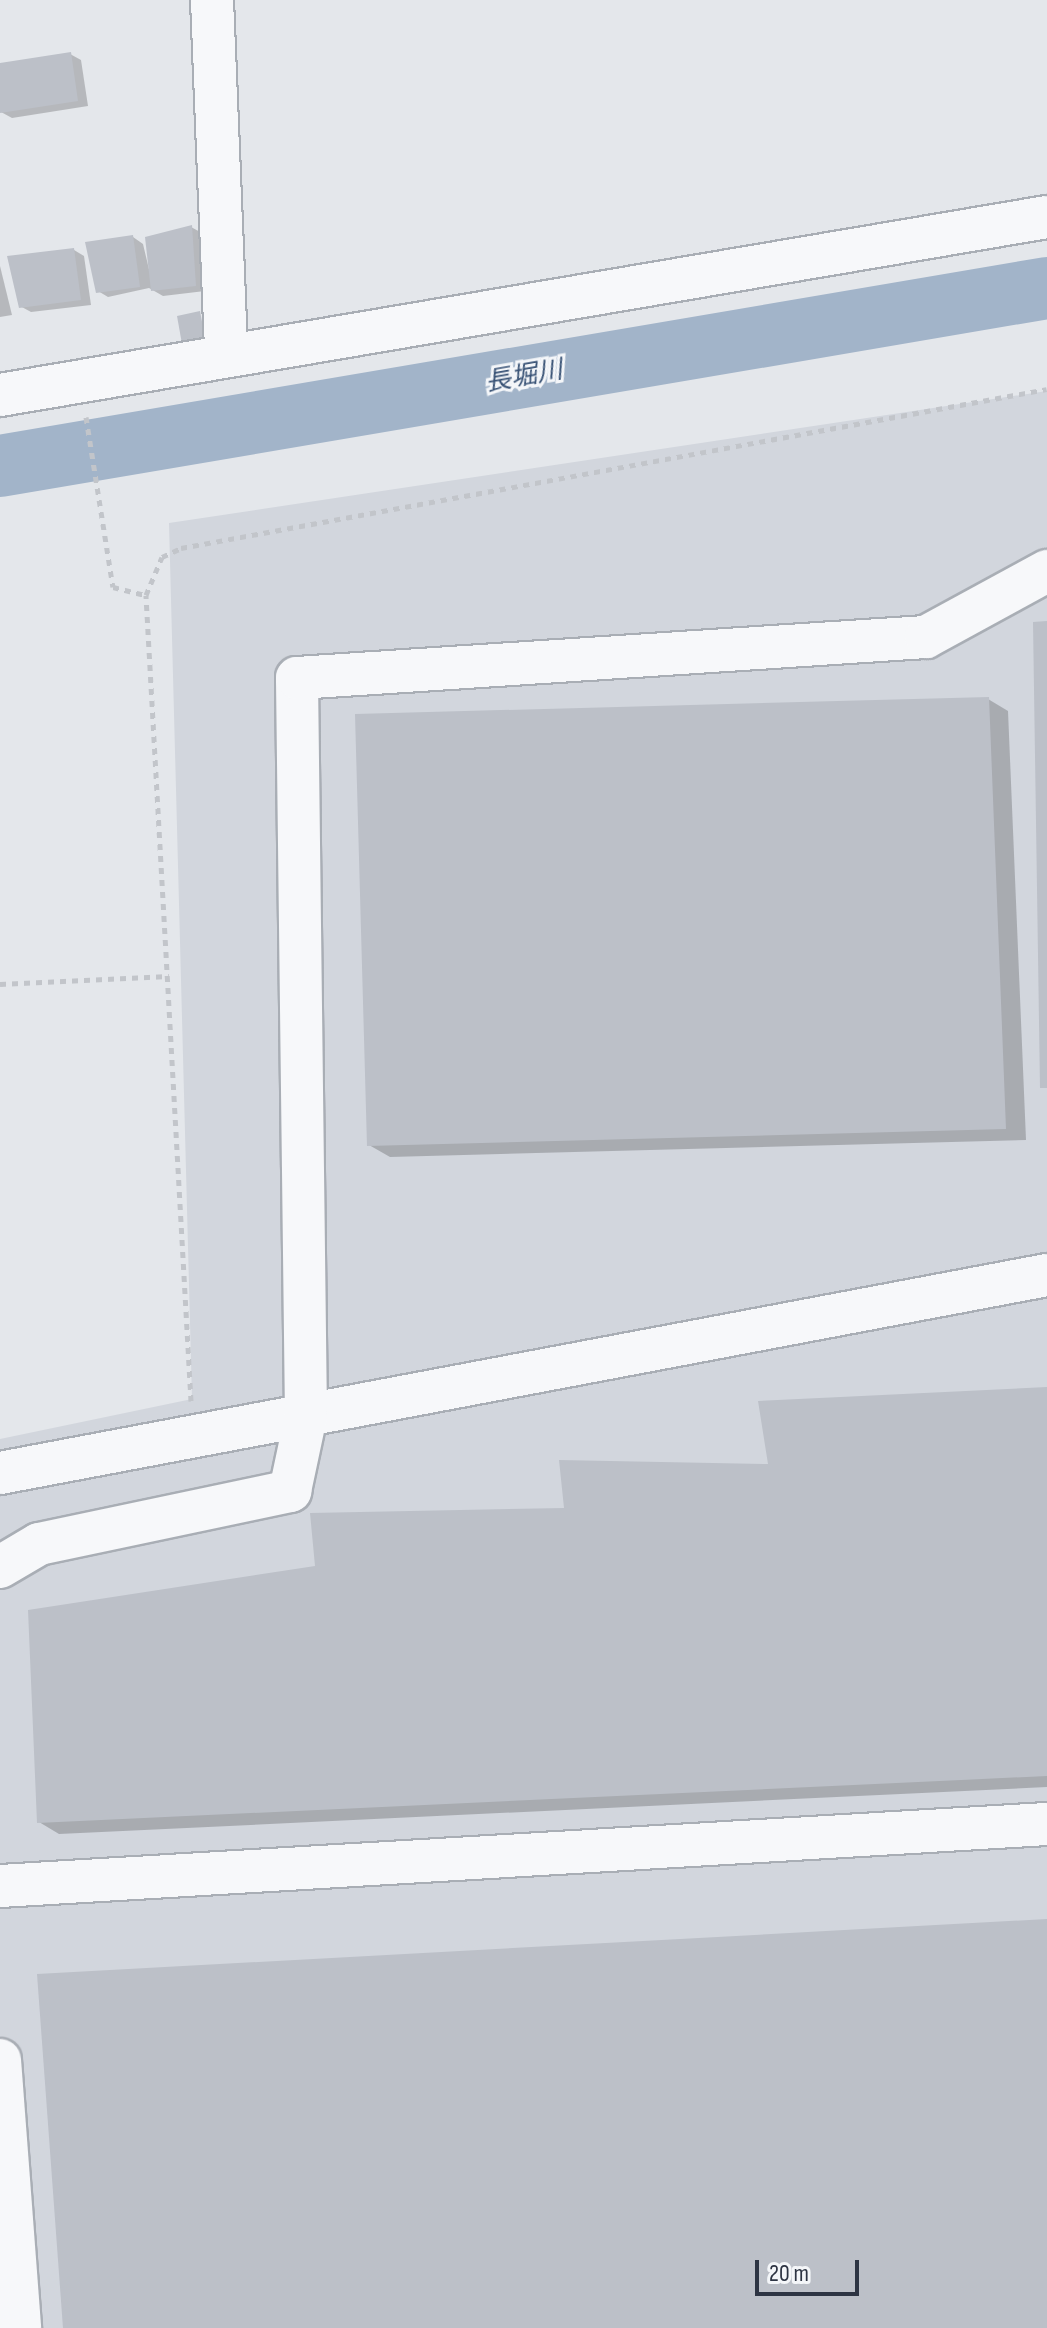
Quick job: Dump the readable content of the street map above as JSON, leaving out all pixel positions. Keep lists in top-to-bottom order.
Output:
{
  "water": ["長堀川"],
  "scale_bar": "20 m"
}
